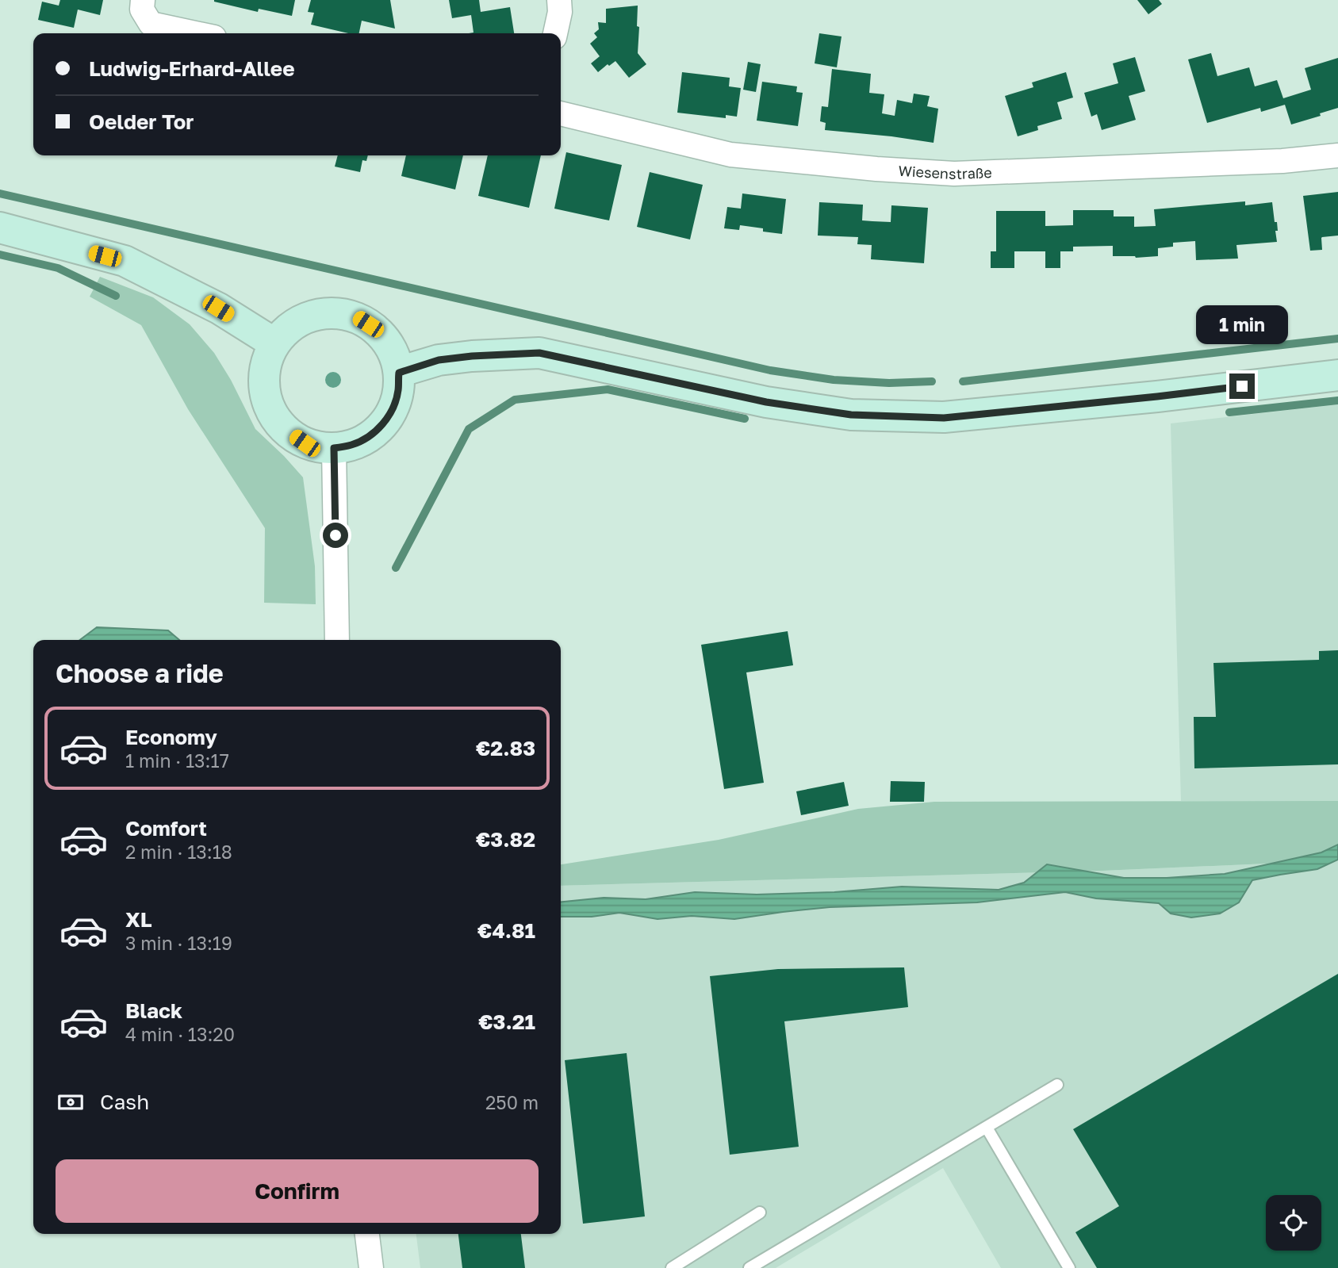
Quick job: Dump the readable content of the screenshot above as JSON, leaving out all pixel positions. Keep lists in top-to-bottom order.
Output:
{
  "streets": {
    "street": ["Wiesenstraße"]
  },
  "page": {
    "banner": ["Ludwig-Erhard-Allee", "Oelder Tor"],
    "bubble": "1 min",
    "heading": "Choose a ride",
    "list": [
      {
        "name": "Economy",
        "note": "1 min · 13:17",
        "value": "€2.83"
      },
      {
        "name": "Comfort",
        "note": "2 min · 13:18",
        "value": "€3.82"
      },
      {
        "name": "XL",
        "note": "3 min · 13:19",
        "value": "€4.81"
      },
      {
        "name": "Black",
        "note": "4 min · 13:20",
        "value": "€3.21"
      }
    ],
    "pay": ["Cash", "250 m"],
    "buttons": "Confirm"
  }
}
